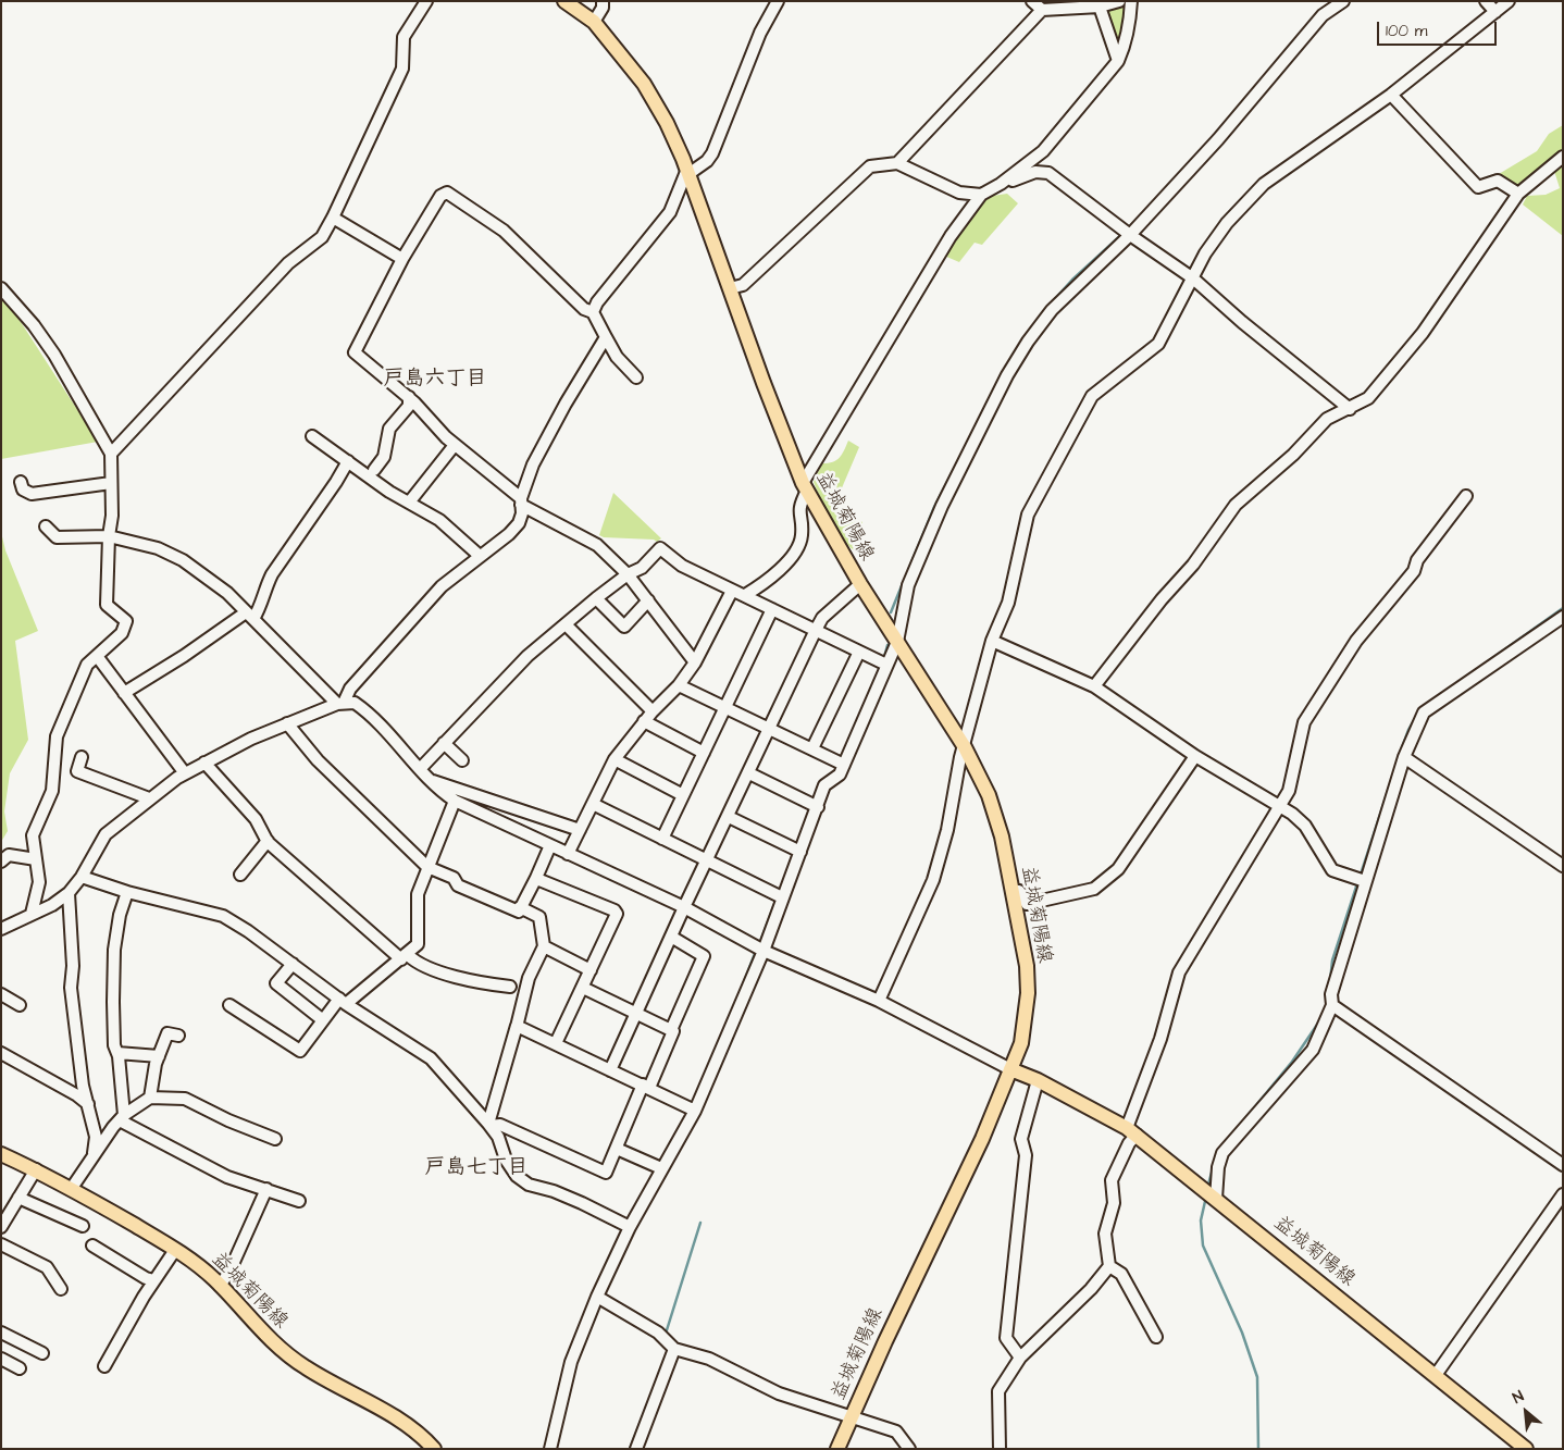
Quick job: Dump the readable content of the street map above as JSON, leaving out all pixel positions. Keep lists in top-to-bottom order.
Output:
{
  "streets": {
    "main road": ["益城菊陽線"]
  },
  "districts": ["戸島六丁目", "戸島七丁目"],
  "scale_bar": "100 m",
  "north": "top left"
}
